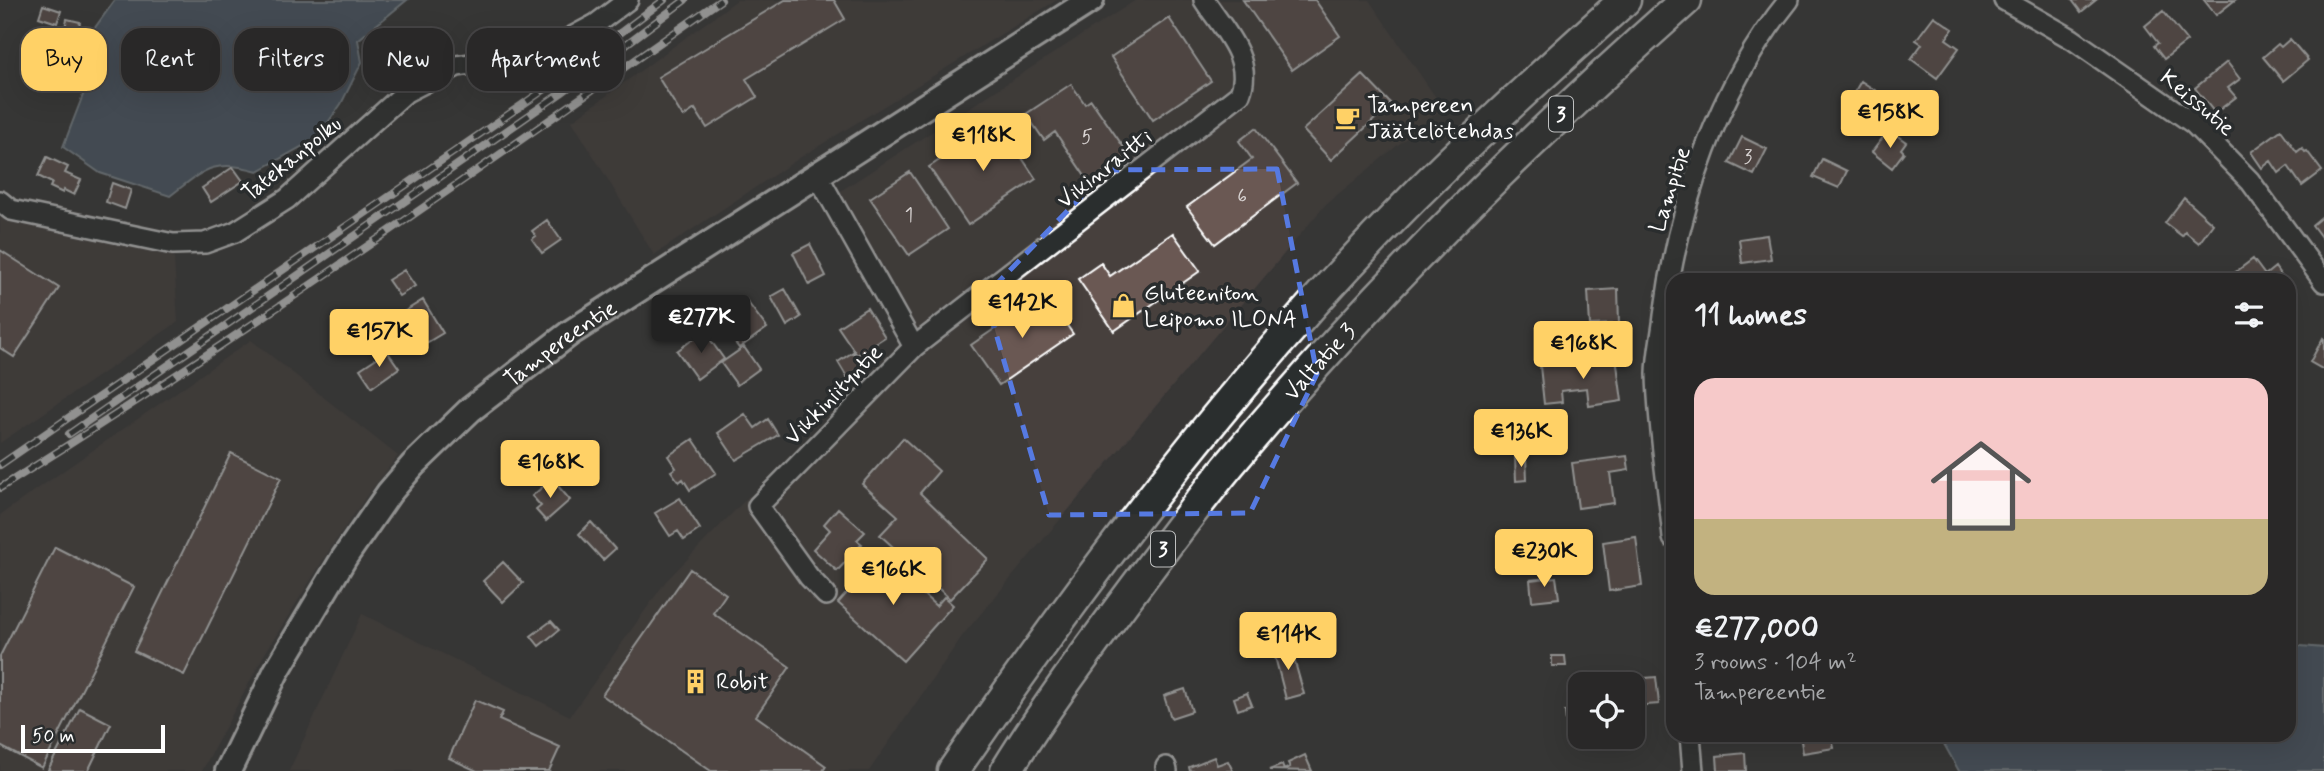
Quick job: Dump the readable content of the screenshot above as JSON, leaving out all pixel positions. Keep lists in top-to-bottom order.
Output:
{
  "streets": {
    "highway": ["3", "Valtatie 3"],
    "main road": ["Tampereentie"],
    "street": [
      "Keissutie",
      "Tatekanpolku",
      "Vikinraitti",
      "Lampitie",
      "Vikkiniityntie"
    ]
  },
  "crossings": [
    ["Vikinraitti", "Vikkiniityntie"],
    ["Tampereentie", "Vikkiniityntie"]
  ],
  "places": {
    "cafe": ["Tampereen Jäätelötehdas"],
    "shop": ["Gluteeniton Leipomo ILONA"],
    "building": ["Robit"]
  },
  "house_numbers": [
    "5",
    "3",
    "6",
    "1"
  ],
  "scale_bar": "50 m",
  "page": {
    "chip": [
      "Buy",
      "Rent",
      "Filters",
      "New",
      "Apartment"
    ],
    "price": [
      "€158K",
      "€118K",
      "€142K",
      "€277K",
      "€157K",
      "€168K",
      "€136K",
      "€168K",
      "€230K",
      "€166K",
      "€114K"
    ],
    "heading": "11 homes",
    "list": [
      {
        "name": "€277,000",
        "note": "3 rooms · 104 m² · Tampereentie"
      }
    ],
    "scale": "50 m"
  }
}
